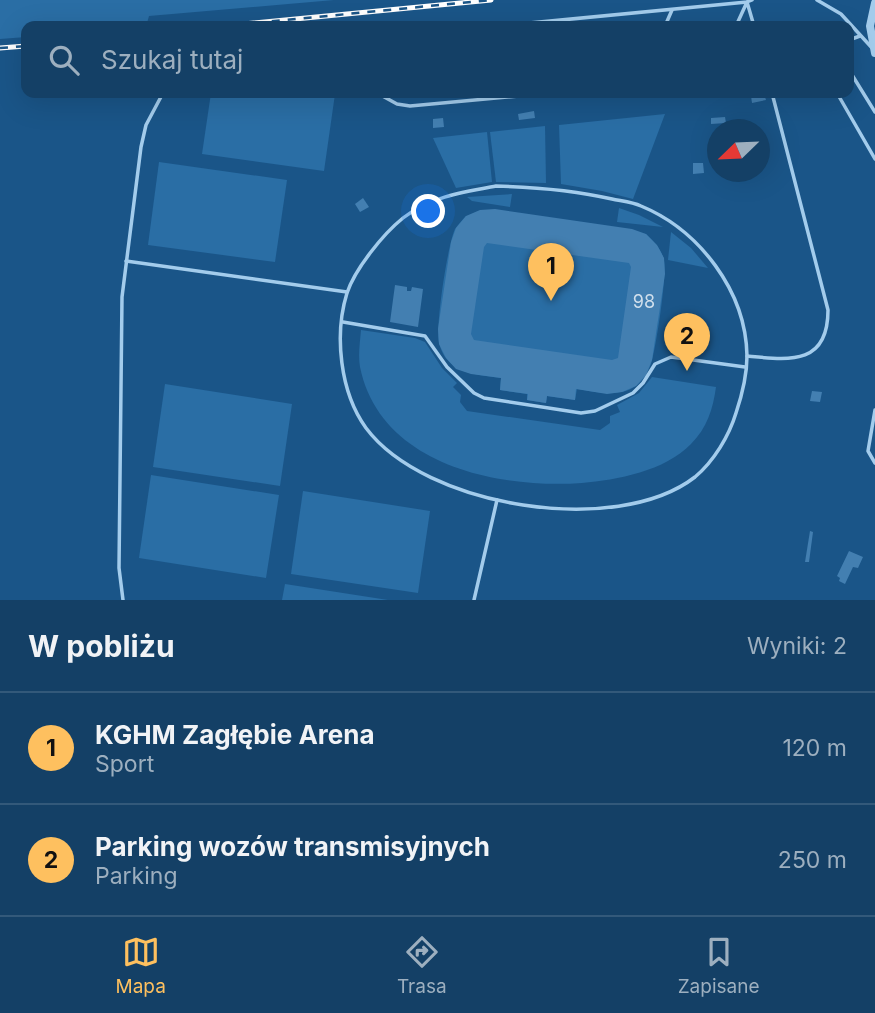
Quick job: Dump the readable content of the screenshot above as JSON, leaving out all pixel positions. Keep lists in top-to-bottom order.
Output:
{
  "house_numbers": ["98"],
  "north": "bottom left",
  "page": {
    "search": "Szukaj tutaj",
    "pins": ["1", "2"],
    "heading": ["W pobliżu", "Wyniki: 2"],
    "list": [
      {
        "mark": "1",
        "name": "KGHM Zagłębie Arena",
        "note": "Sport",
        "value": "120 m"
      },
      {
        "mark": "2",
        "name": "Parking wozów transmisyjnych",
        "note": "Parking",
        "value": "250 m"
      }
    ],
    "nav": ["Mapa", "Trasa", "Zapisane"]
  }
}
